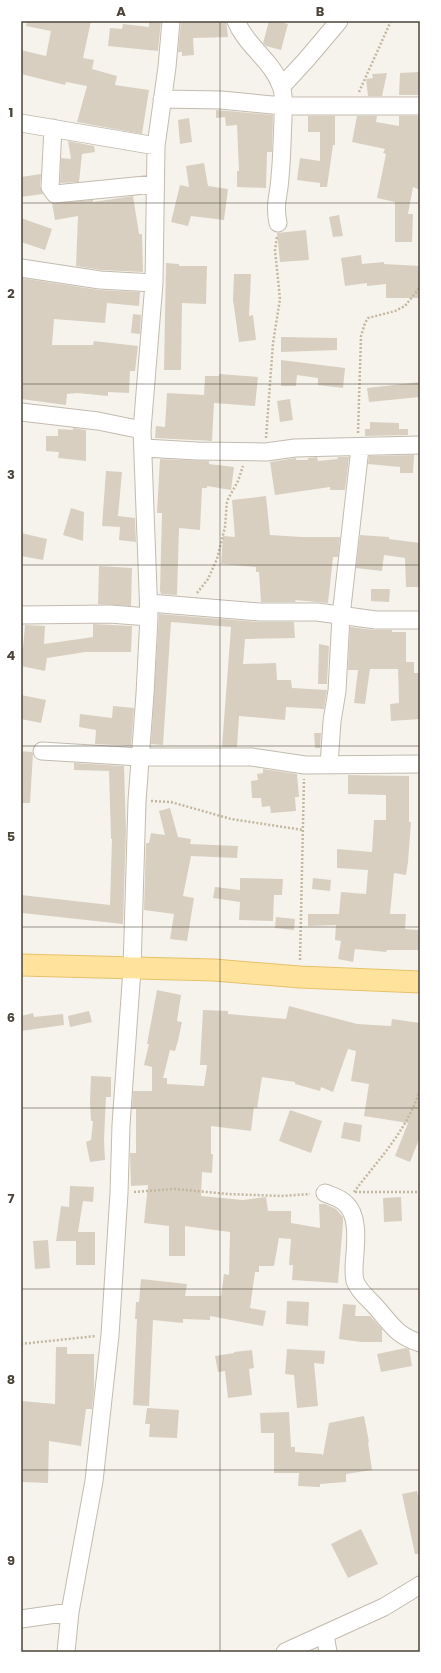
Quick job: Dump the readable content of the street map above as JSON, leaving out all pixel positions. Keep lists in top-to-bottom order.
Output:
{
  "grid": {
    "columns": ["A", "B"],
    "rows": [
      "1",
      "2",
      "3",
      "4",
      "5",
      "6",
      "7",
      "8",
      "9"
    ]
  }
}
